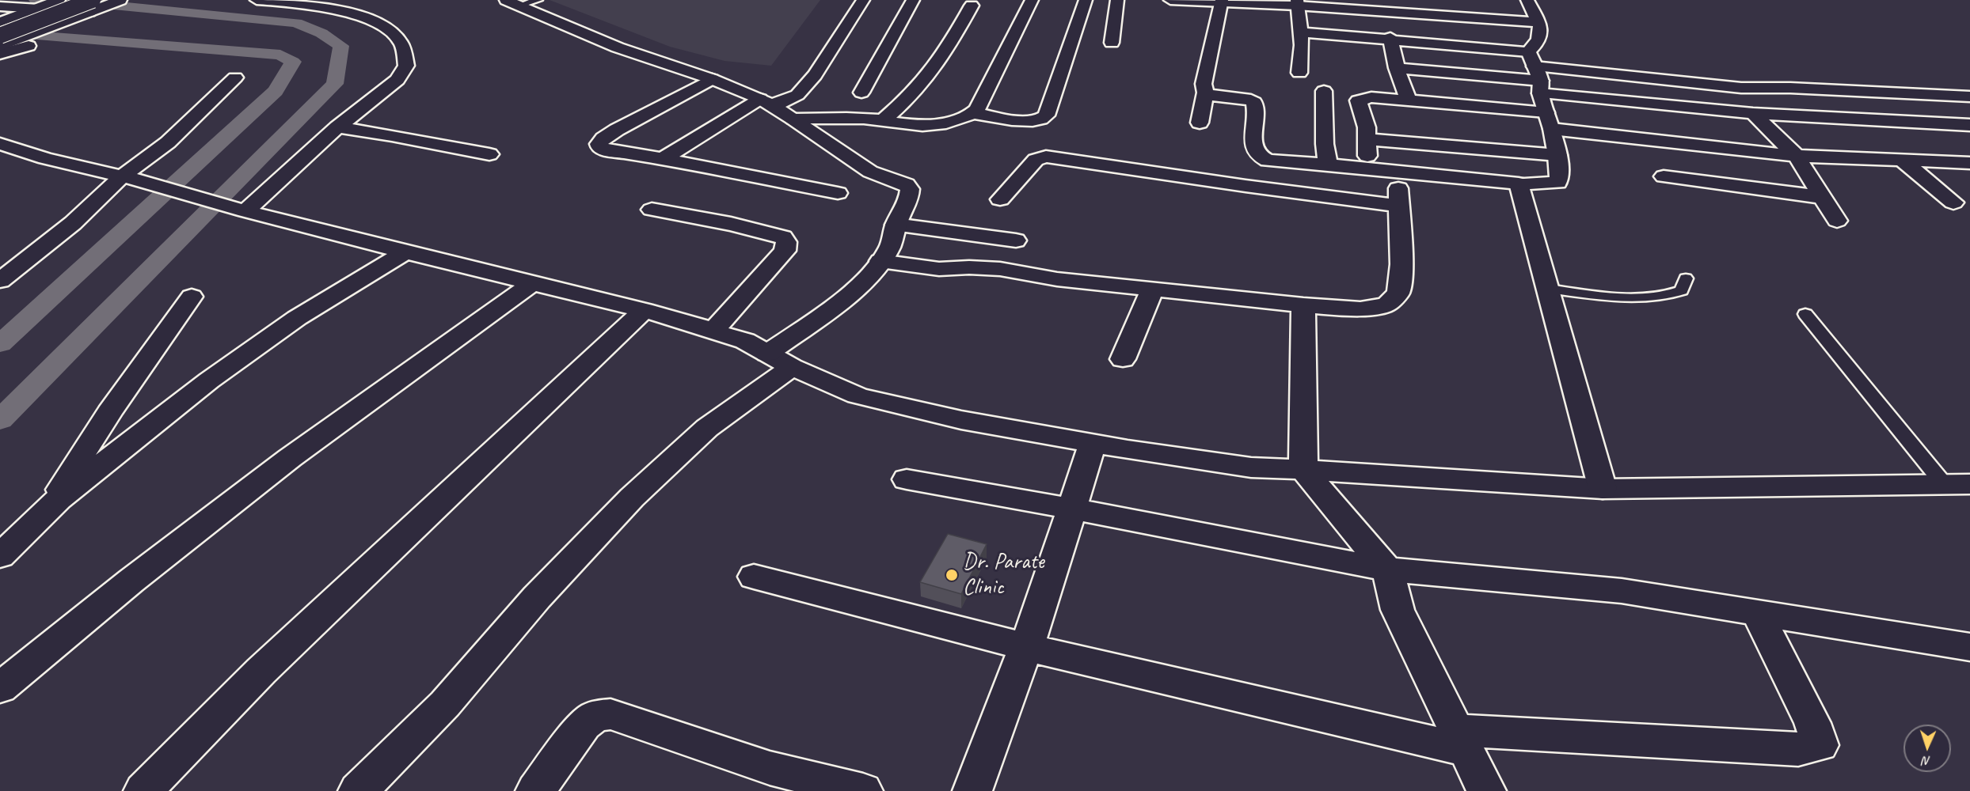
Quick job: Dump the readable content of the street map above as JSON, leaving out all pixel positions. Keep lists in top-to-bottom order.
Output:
{
  "places": ["Dr. Parate Clinic"],
  "north": "bottom"
}
